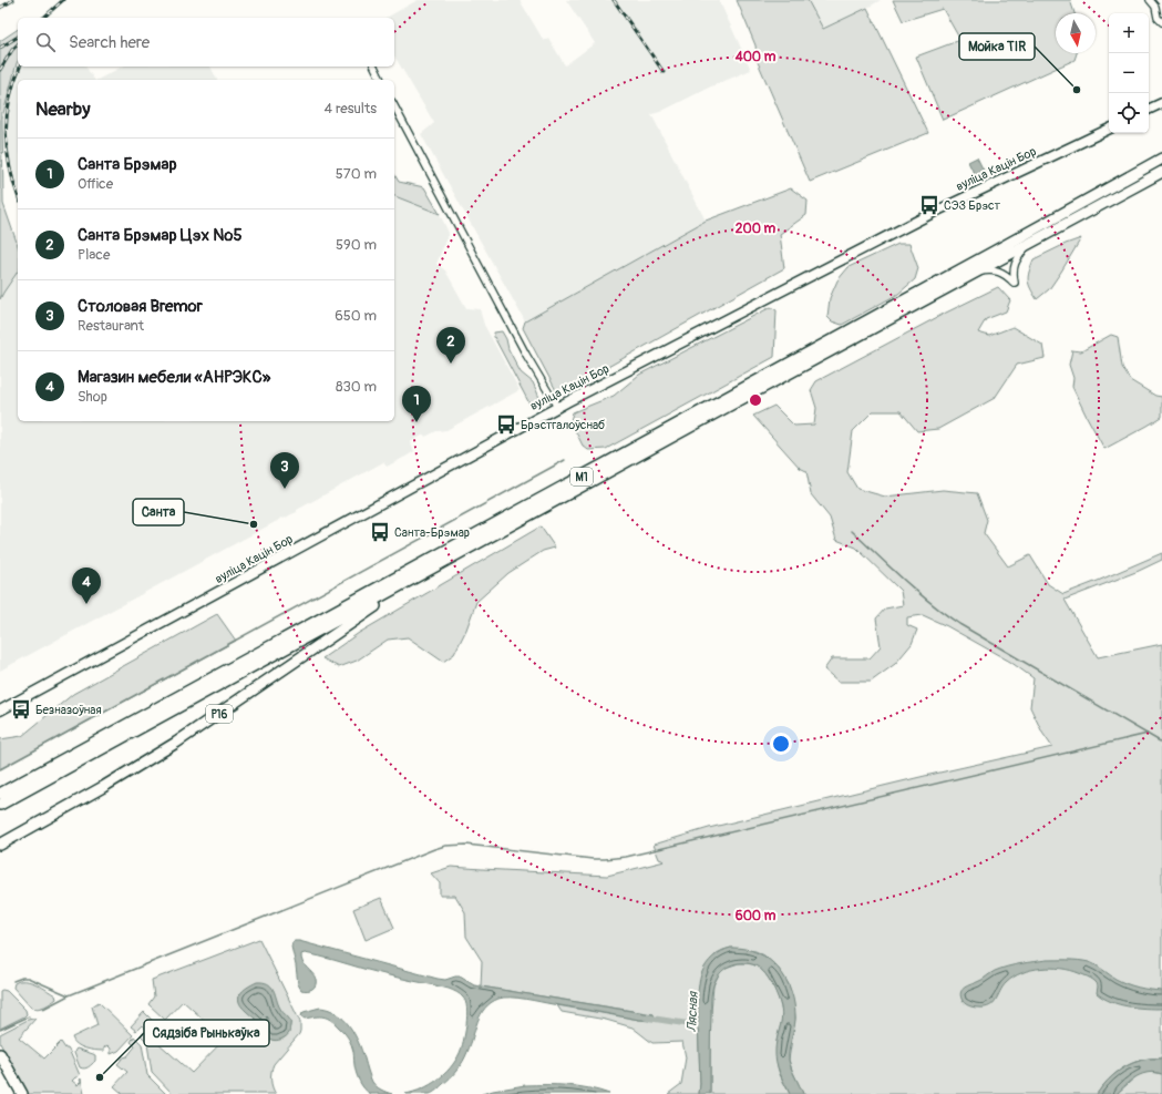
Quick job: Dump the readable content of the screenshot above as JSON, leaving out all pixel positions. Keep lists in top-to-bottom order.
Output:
{
  "streets": {
    "main road": ["вуліца Кацін Бор", "М1", "Р16"]
  },
  "crossings": [
    ["М1", "Р16"]
  ],
  "water": ["Лясная"],
  "places": {
    "other": ["Мойка TIR", "Санта", "Сядзіба Рынькаўка"],
    "bus stop": [
      "СЭЗ Брэст",
      "Брэстгалоўснаб",
      "Санта-Брэмар",
      "Безназоўная"
    ]
  },
  "north": "bottom",
  "page": {
    "map_buttons": ["+", "−"],
    "search": "Search here",
    "heading": ["Nearby", "4 results"],
    "list": [
      {
        "mark": "1",
        "name": "Санта Брэмар",
        "note": "Office",
        "value": "570 m"
      },
      {
        "mark": "2",
        "name": "Санта Брэмар Цэх №5",
        "note": "Place",
        "value": "590 m"
      },
      {
        "mark": "3",
        "name": "Столовая Bremor",
        "note": "Restaurant",
        "value": "650 m"
      },
      {
        "mark": "4",
        "name": "Магазин мебели «АНРЭКС»",
        "note": "Shop",
        "value": "830 m"
      }
    ],
    "pins": [
      "2",
      "1",
      "3",
      "4"
    ]
  },
  "rings": ["400 m", "200 m", "600 m"]
}
